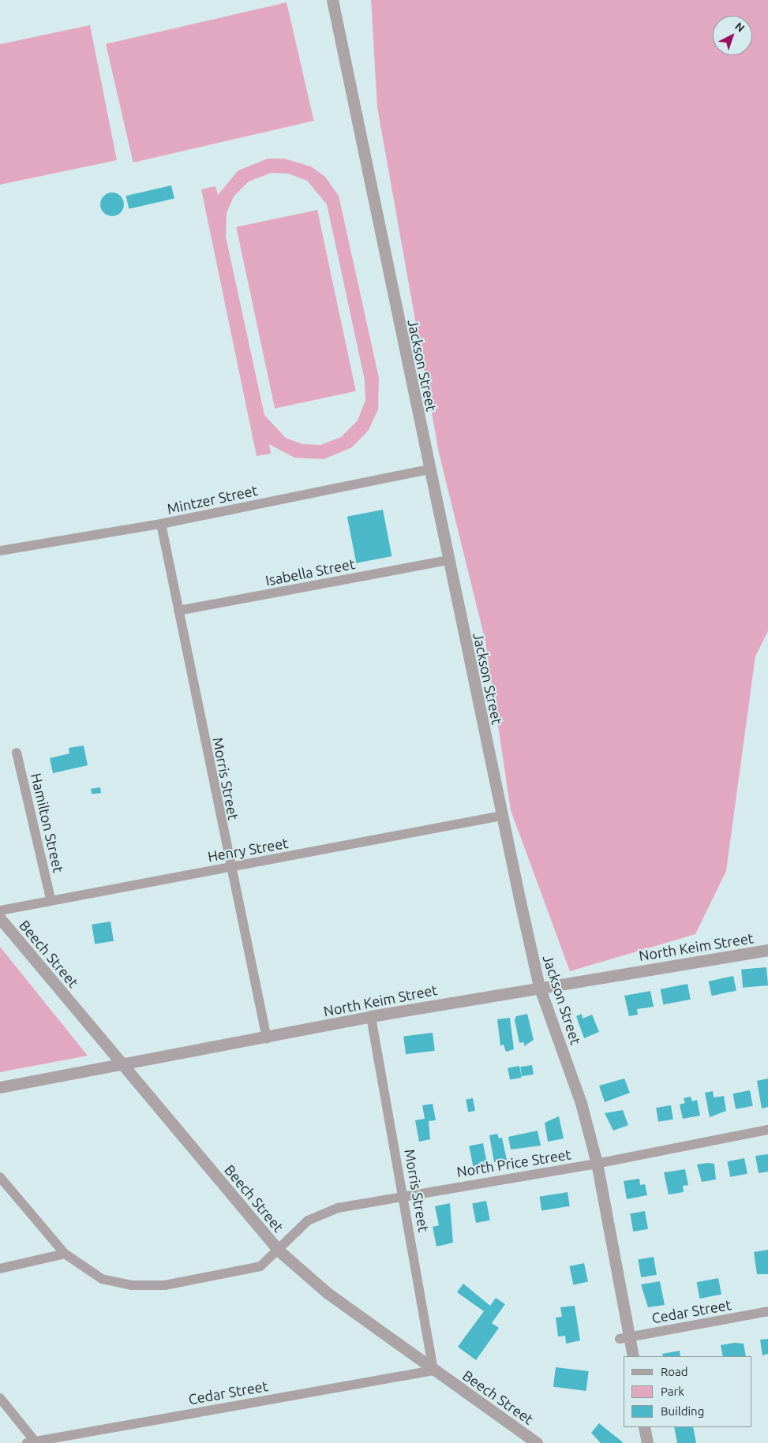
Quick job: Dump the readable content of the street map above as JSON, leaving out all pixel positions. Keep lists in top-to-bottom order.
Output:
{
  "streets": {
    "street": [
      "Jackson Street",
      "Mintzer Street",
      "Isabella Street",
      "Morris Street",
      "Hamilton Street",
      "Henry Street",
      "North Keim Street",
      "Beech Street",
      "North Price Street",
      "Cedar Street"
    ]
  },
  "crossings": [
    ["Jackson Street", "Mintzer Street"],
    ["Jackson Street", "Isabella Street"],
    ["Jackson Street", "Henry Street"],
    ["Jackson Street", "North Keim Street"],
    ["Jackson Street", "North Price Street"],
    ["Jackson Street", "Cedar Street"],
    ["Mintzer Street", "Morris Street"],
    ["Isabella Street", "Morris Street"],
    ["Morris Street", "Henry Street"],
    ["Morris Street", "North Keim Street"],
    ["Morris Street", "Beech Street"],
    ["Morris Street", "North Price Street"],
    ["Morris Street", "Cedar Street"],
    ["Hamilton Street", "Henry Street"],
    ["North Keim Street", "Beech Street"],
    ["Beech Street", "North Price Street"],
    ["Beech Street", "Cedar Street"]
  ],
  "legend": ["Road", "Park", "Building"],
  "north": "top right"
}
